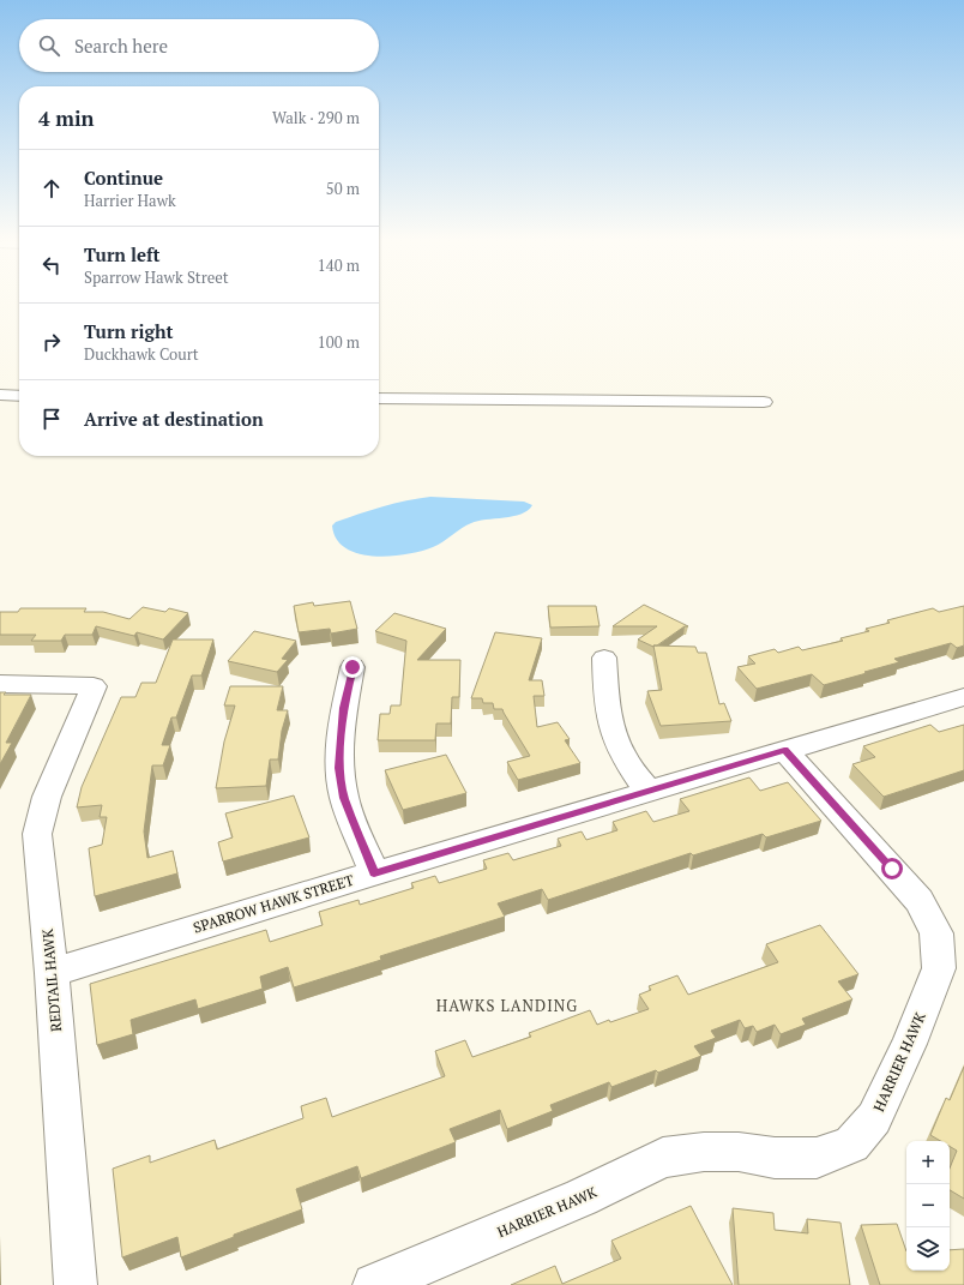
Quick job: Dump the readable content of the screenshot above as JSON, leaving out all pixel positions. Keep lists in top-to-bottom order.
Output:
{
  "streets": {
    "street": ["SPARROW HAWK STREET", "REDTAIL HAWK", "HARRIER HAWK"]
  },
  "crossings": [
    ["SPARROW HAWK STREET", "REDTAIL HAWK"],
    ["SPARROW HAWK STREET", "HARRIER HAWK"]
  ],
  "districts": ["HAWKS LANDING"],
  "page": {
    "search": "Search here",
    "heading": ["4 min", "Walk · 290 m"],
    "list": [
      ["Continue", "Harrier Hawk", "50 m"],
      ["Turn left", "Sparrow Hawk Street", "140 m"],
      ["Turn right", "Duckhawk Court", "100 m"],
      "Arrive at destination"
    ],
    "map_buttons": ["+", "−"]
  }
}
